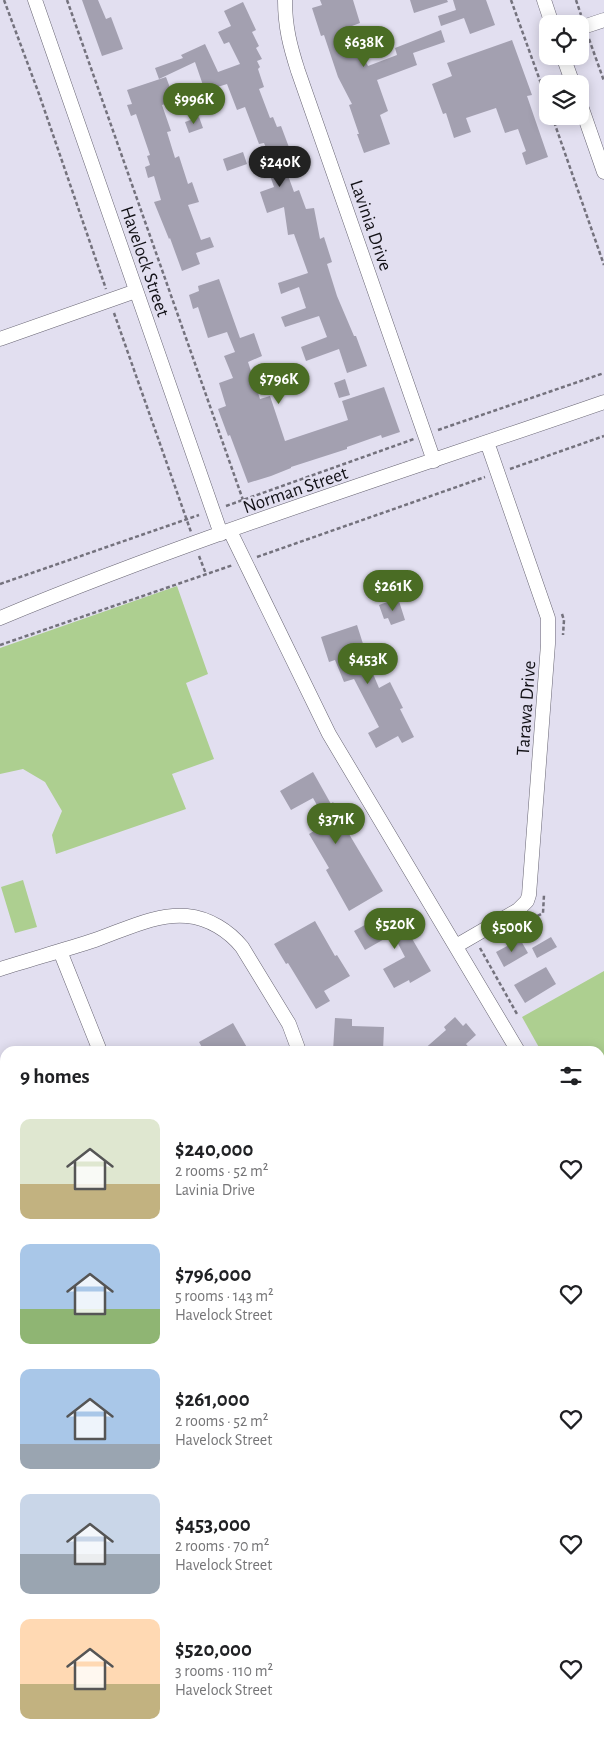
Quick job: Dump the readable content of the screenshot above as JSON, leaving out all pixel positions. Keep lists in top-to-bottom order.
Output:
{
  "streets": {
    "street": [
      "Lavinia Drive",
      "Havelock Street",
      "Norman Street",
      "Tarawa Drive"
    ]
  },
  "crossings": [
    ["Lavinia Drive", "Norman Street"],
    ["Havelock Street", "Norman Street"],
    ["Havelock Street", "Tarawa Drive"],
    ["Norman Street", "Tarawa Drive"]
  ],
  "page": {
    "price": [
      "$638K",
      "$996K",
      "$240K",
      "$796K",
      "$261K",
      "$453K",
      "$371K",
      "$520K",
      "$500K"
    ],
    "heading": "9 homes",
    "list": [
      {
        "name": "$240,000",
        "note": "2 rooms · 52 m² · Lavinia Drive"
      },
      {
        "name": "$796,000",
        "note": "5 rooms · 143 m² · Havelock Street"
      },
      {
        "name": "$261,000",
        "note": "2 rooms · 52 m² · Havelock Street"
      },
      {
        "name": "$453,000",
        "note": "2 rooms · 70 m² · Havelock Street"
      },
      {
        "name": "$520,000",
        "note": "3 rooms · 110 m² · Havelock Street"
      }
    ]
  }
}
